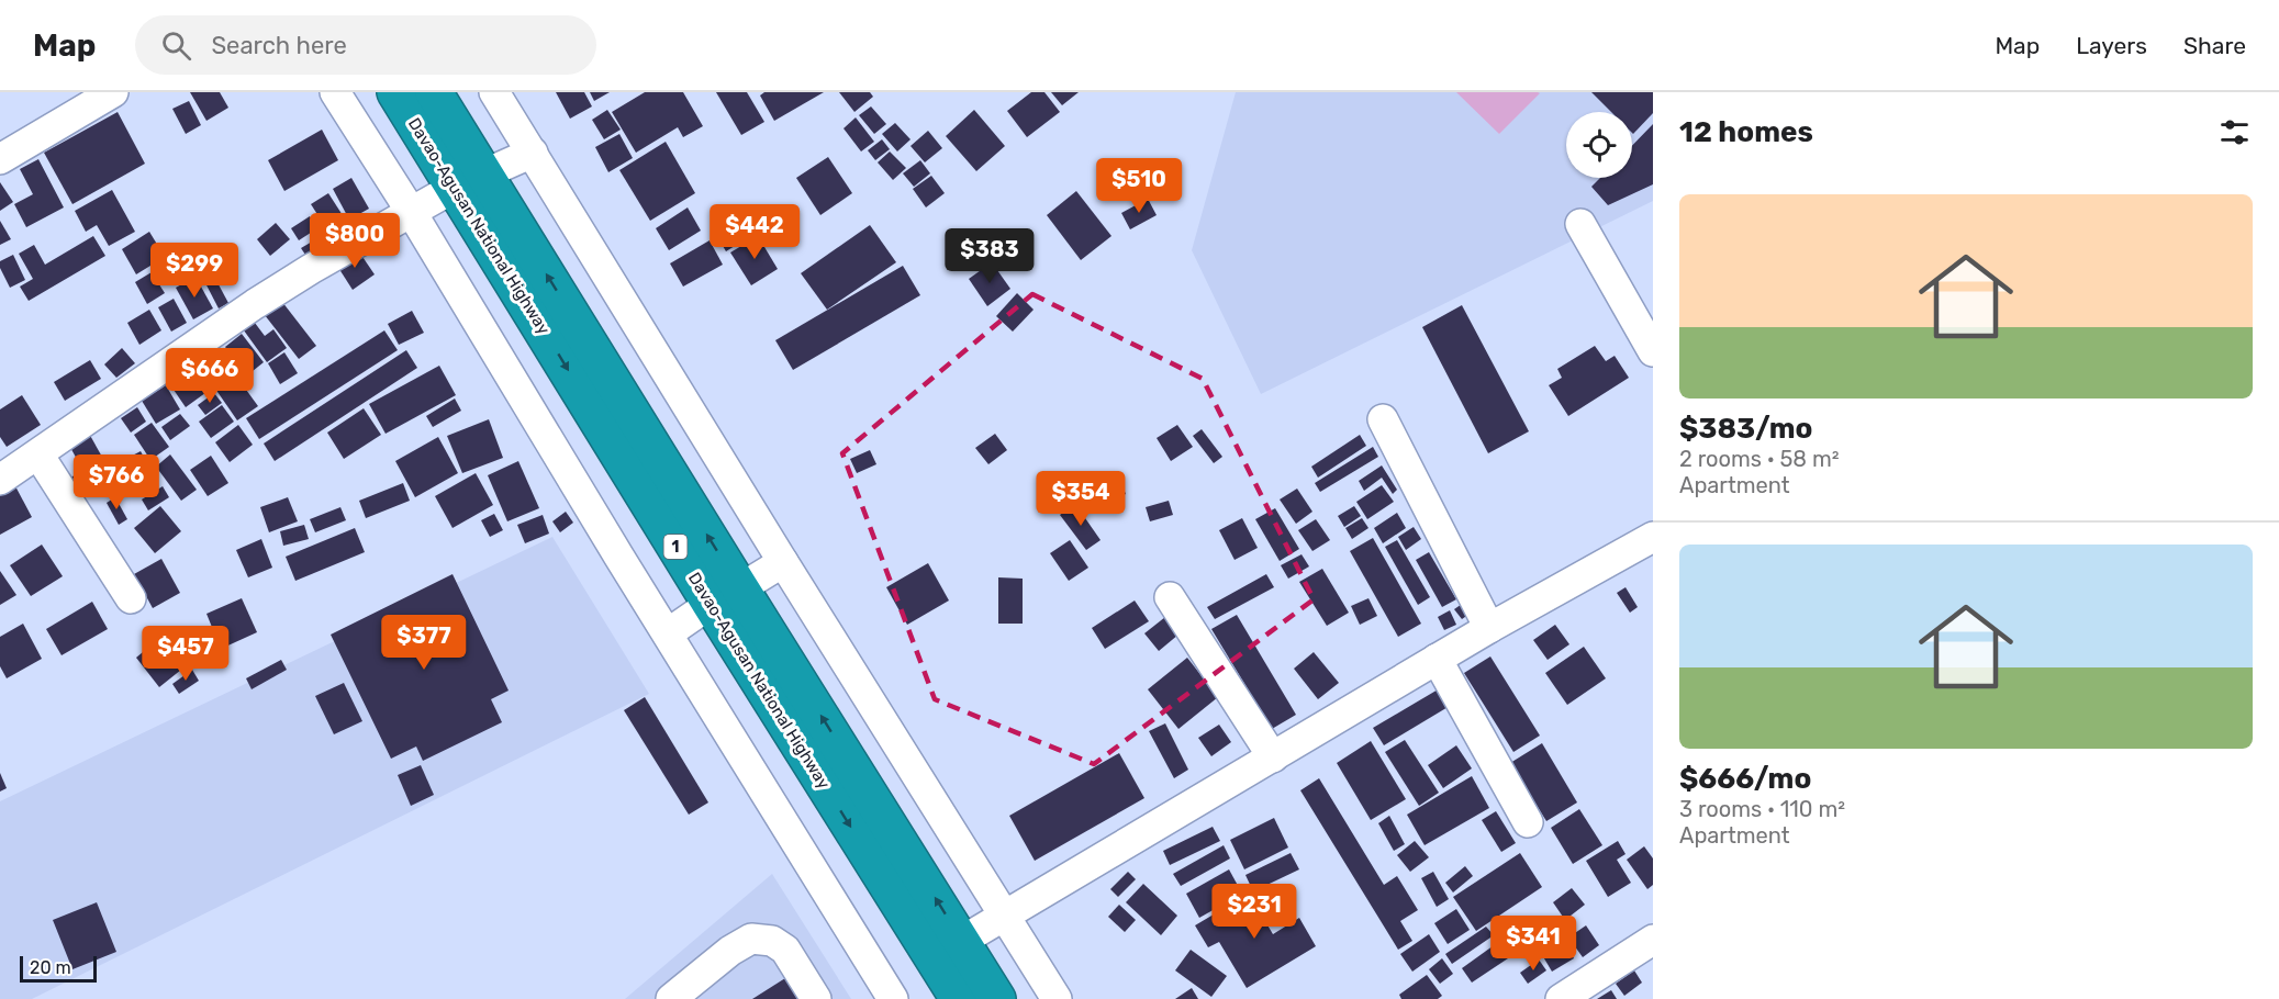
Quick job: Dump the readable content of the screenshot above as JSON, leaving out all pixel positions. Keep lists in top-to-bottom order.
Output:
{
  "streets": {
    "highway": ["Davao-Agusan National Highway", "1"]
  },
  "scale_bar": "20 m",
  "page": {
    "header": "Map",
    "search": "Search here",
    "nav": ["Map", "Layers", "Share"],
    "heading": "12 homes",
    "price": [
      "$510",
      "$442",
      "$800",
      "$383",
      "$299",
      "$666",
      "$766",
      "$354",
      "$377",
      "$457",
      "$231",
      "$341"
    ],
    "list": [
      {
        "name": "$383/mo",
        "note": "2 rooms · 58 m² · Apartment"
      },
      {
        "name": "$666/mo",
        "note": "3 rooms · 110 m² · Apartment"
      }
    ],
    "scale": "20 m"
  }
}
